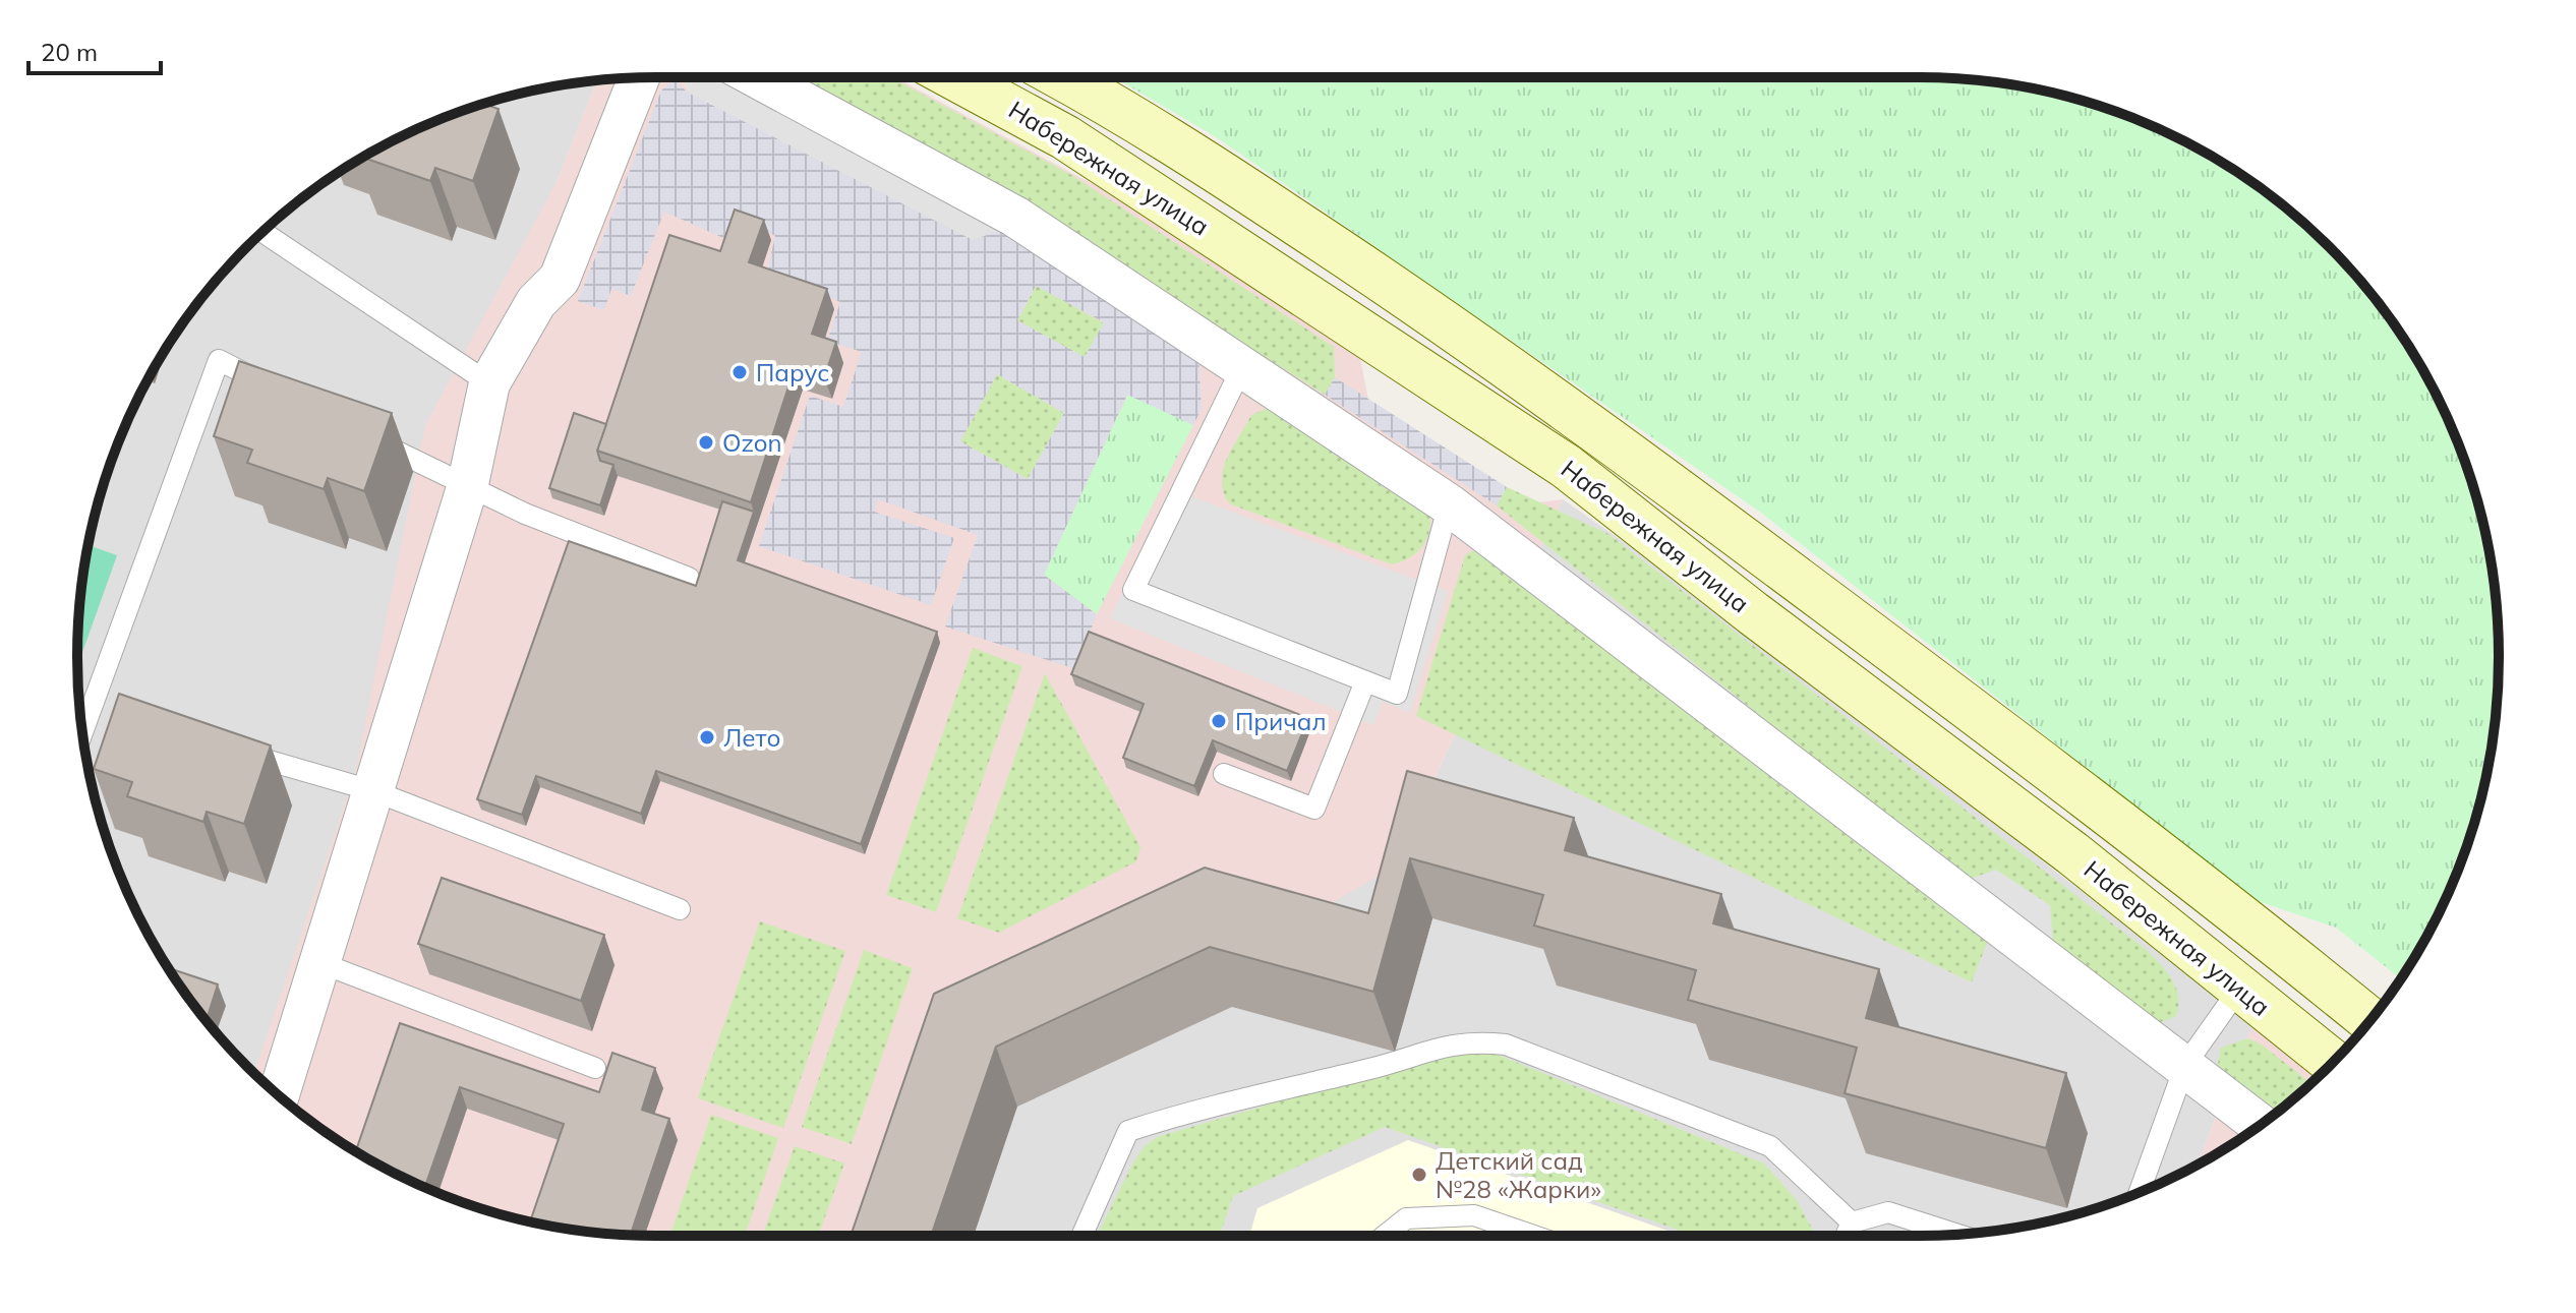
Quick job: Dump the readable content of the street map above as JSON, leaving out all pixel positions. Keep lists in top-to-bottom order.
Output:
{
  "streets": {
    "main road": ["Набережная улица"]
  },
  "places": [
    "Парус",
    "Ozon",
    "Причал",
    "Лето",
    "Детский сад №28 «Жарки»"
  ],
  "scale_bar": "20 m"
}
